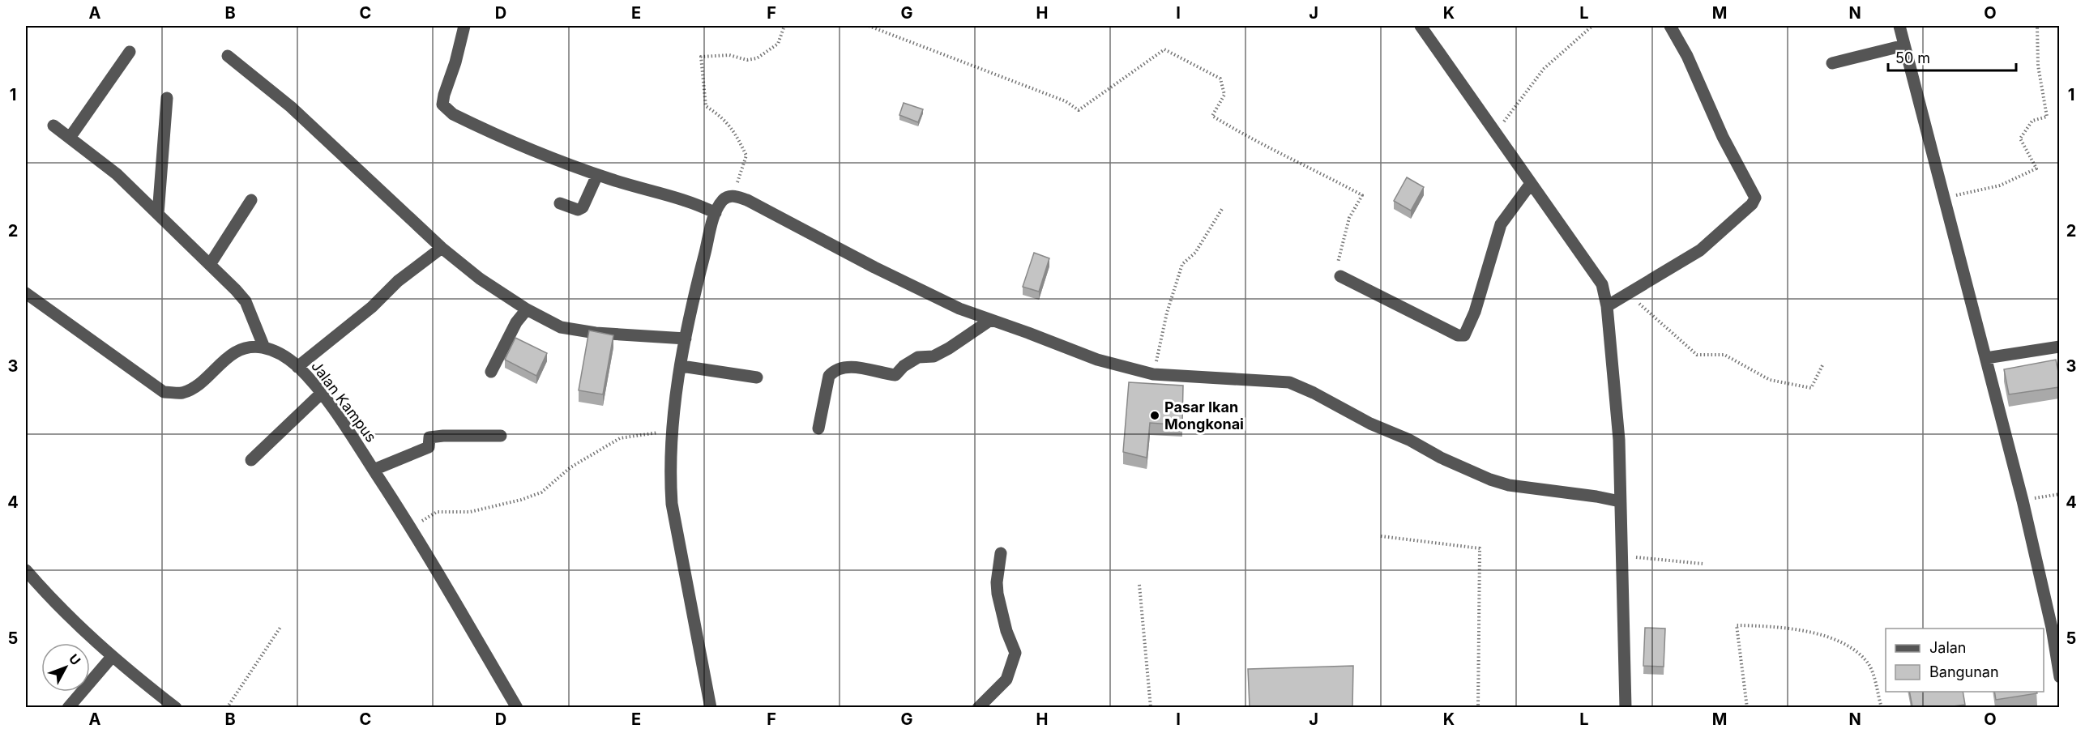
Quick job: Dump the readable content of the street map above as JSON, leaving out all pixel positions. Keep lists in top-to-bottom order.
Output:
{
  "streets": {
    "street": ["Jalan Kampus"]
  },
  "places": ["Pasar Ikan Mongkonai"],
  "legend": ["Jalan", "Bangunan"],
  "scale_bar": "50 m",
  "north": "top right",
  "grid": {
    "columns": [
      "A",
      "B",
      "C",
      "D",
      "E",
      "F",
      "G",
      "H",
      "I",
      "J",
      "K",
      "L",
      "M",
      "N",
      "O"
    ],
    "rows": [
      "1",
      "2",
      "3",
      "4",
      "5"
    ]
  }
}
